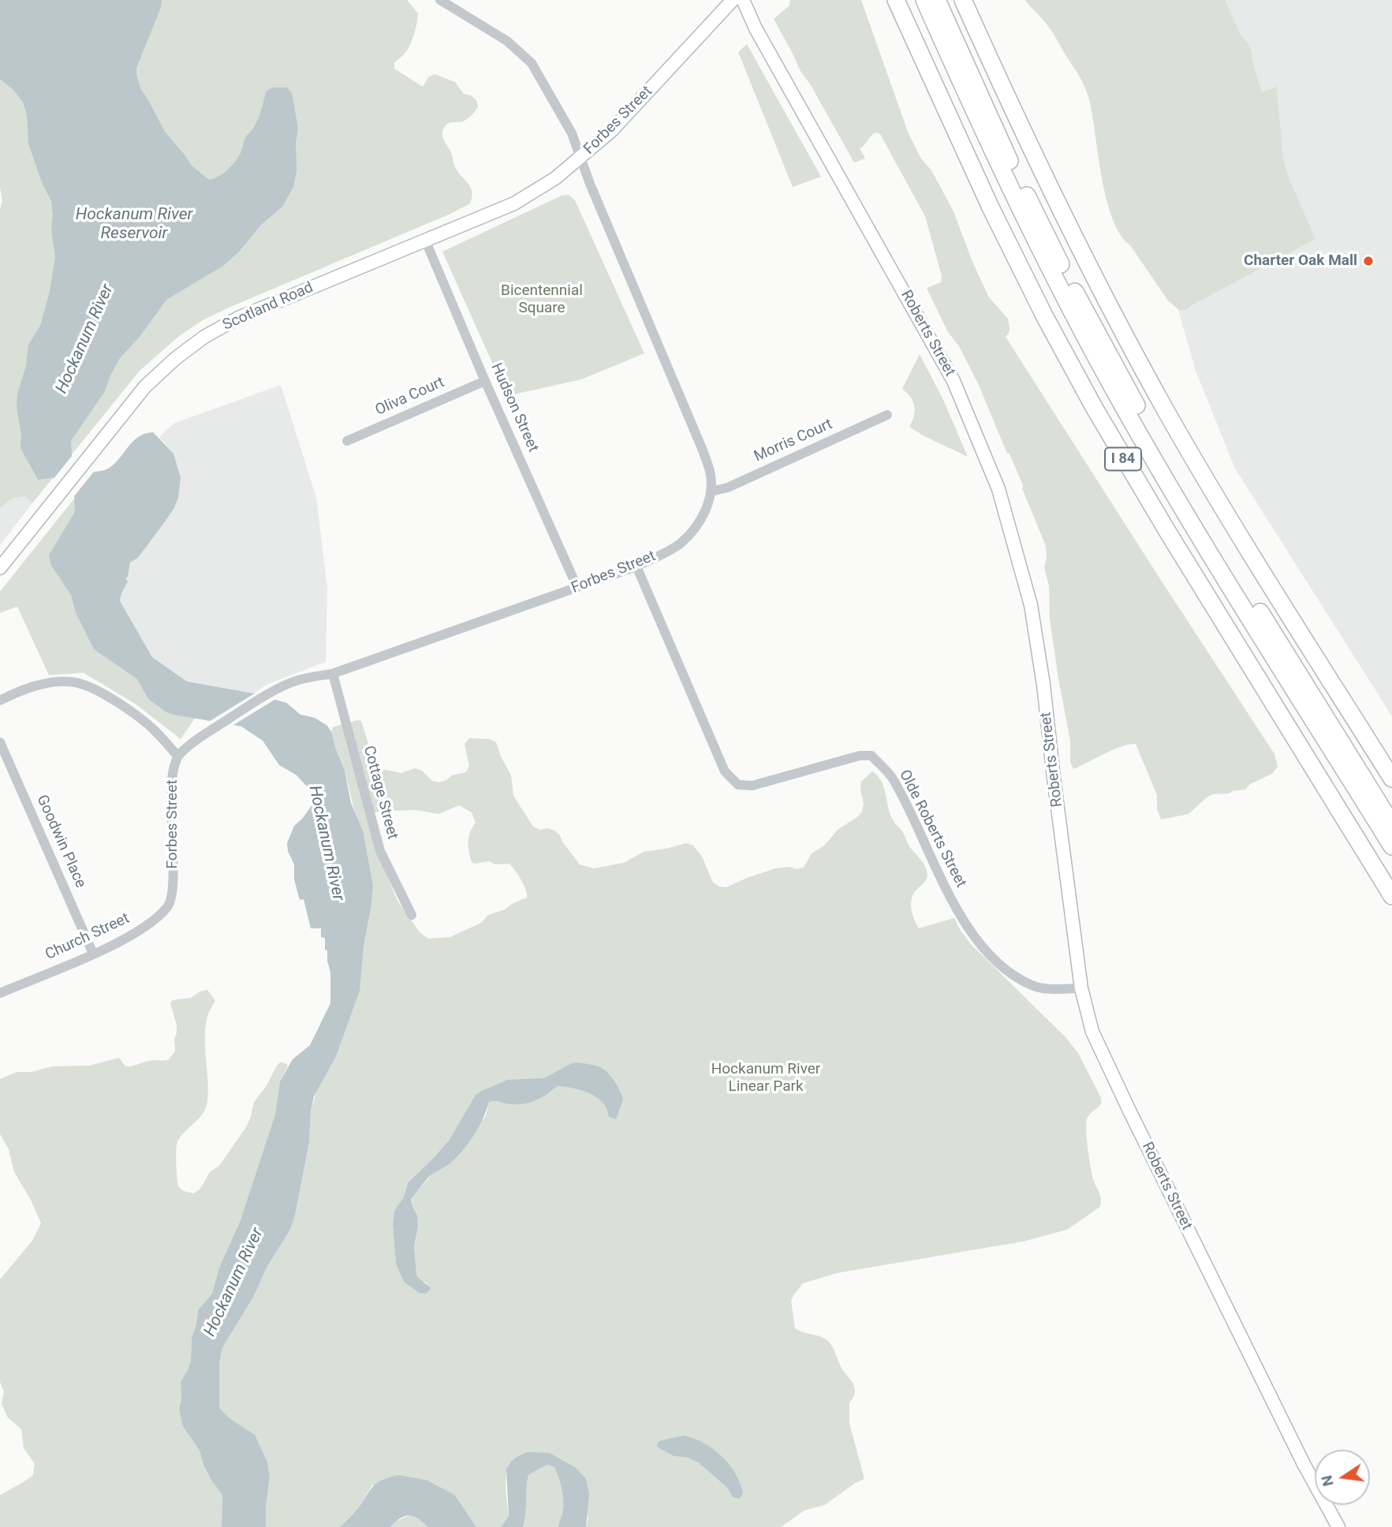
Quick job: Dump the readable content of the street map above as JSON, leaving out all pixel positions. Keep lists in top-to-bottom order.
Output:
{
  "streets": {
    "highway": ["I 84"],
    "main road": ["Forbes Street", "Scotland Road", "Roberts Street"],
    "street": [
      "Oliva Court",
      "Hudson Street",
      "Morris Court",
      "Cottage Street",
      "Olde Roberts Street",
      "Goodwin Place",
      "Church Street"
    ]
  },
  "crossings": [
    ["Forbes Street", "Scotland Road"],
    ["Forbes Street", "Hudson Street"],
    ["Forbes Street", "Morris Court"],
    ["Forbes Street", "Cottage Street"],
    ["Forbes Street", "Olde Roberts Street"],
    ["Forbes Street", "Church Street"],
    ["Scotland Road", "Hudson Street"],
    ["Roberts Street", "Olde Roberts Street"],
    ["Oliva Court", "Hudson Street"],
    ["Goodwin Place", "Church Street"]
  ],
  "water": ["Hockanum River Reservoir", "Hockanum River"],
  "parks": ["Bicentennial Square", "Hockanum River Linear Park"],
  "places": ["Charter Oak Mall"],
  "north": "left"
}
